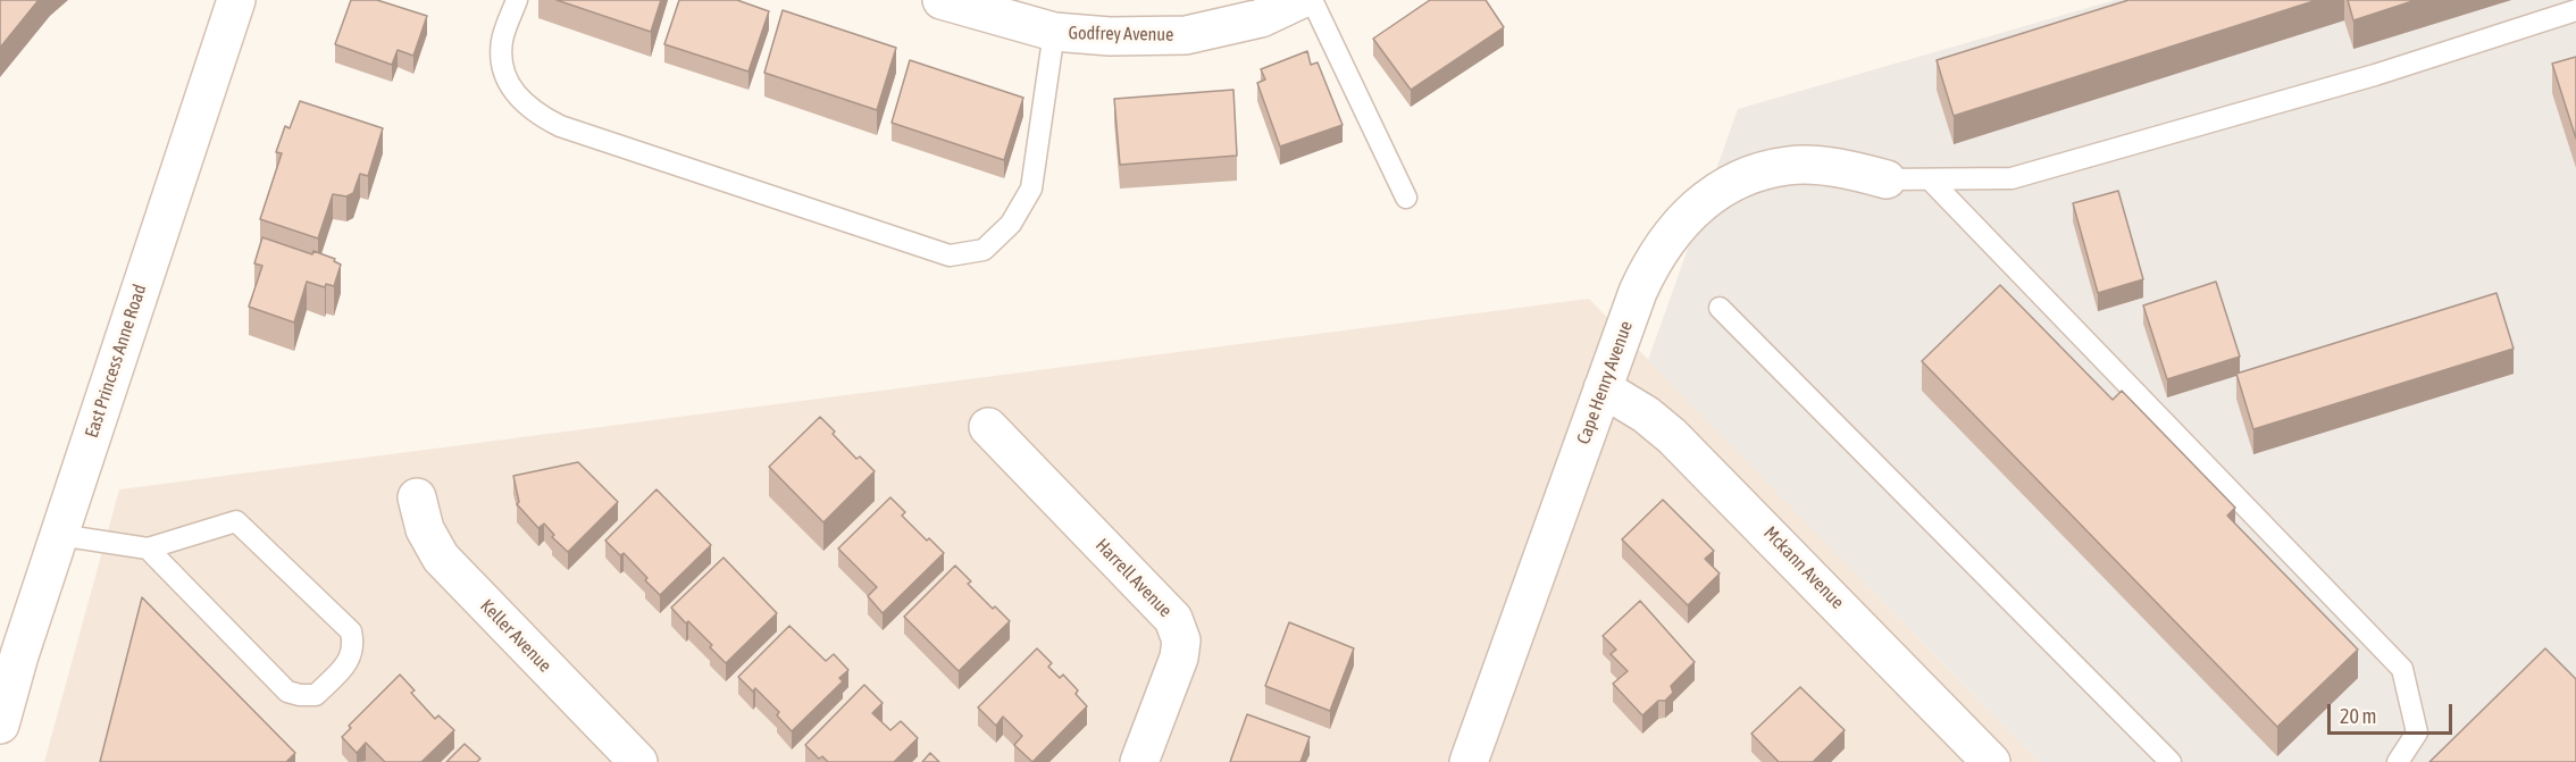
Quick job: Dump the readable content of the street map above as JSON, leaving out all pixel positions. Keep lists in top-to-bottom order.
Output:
{
  "streets": {
    "street": [
      "Godfrey Avenue",
      "East Princess Anne Road",
      "Cape Henry Avenue",
      "Mckann Avenue",
      "Harrell Avenue",
      "Keller Avenue"
    ]
  },
  "crossings": [
    ["Cape Henry Avenue", "Mckann Avenue"]
  ],
  "scale_bar": "20 m"
}
